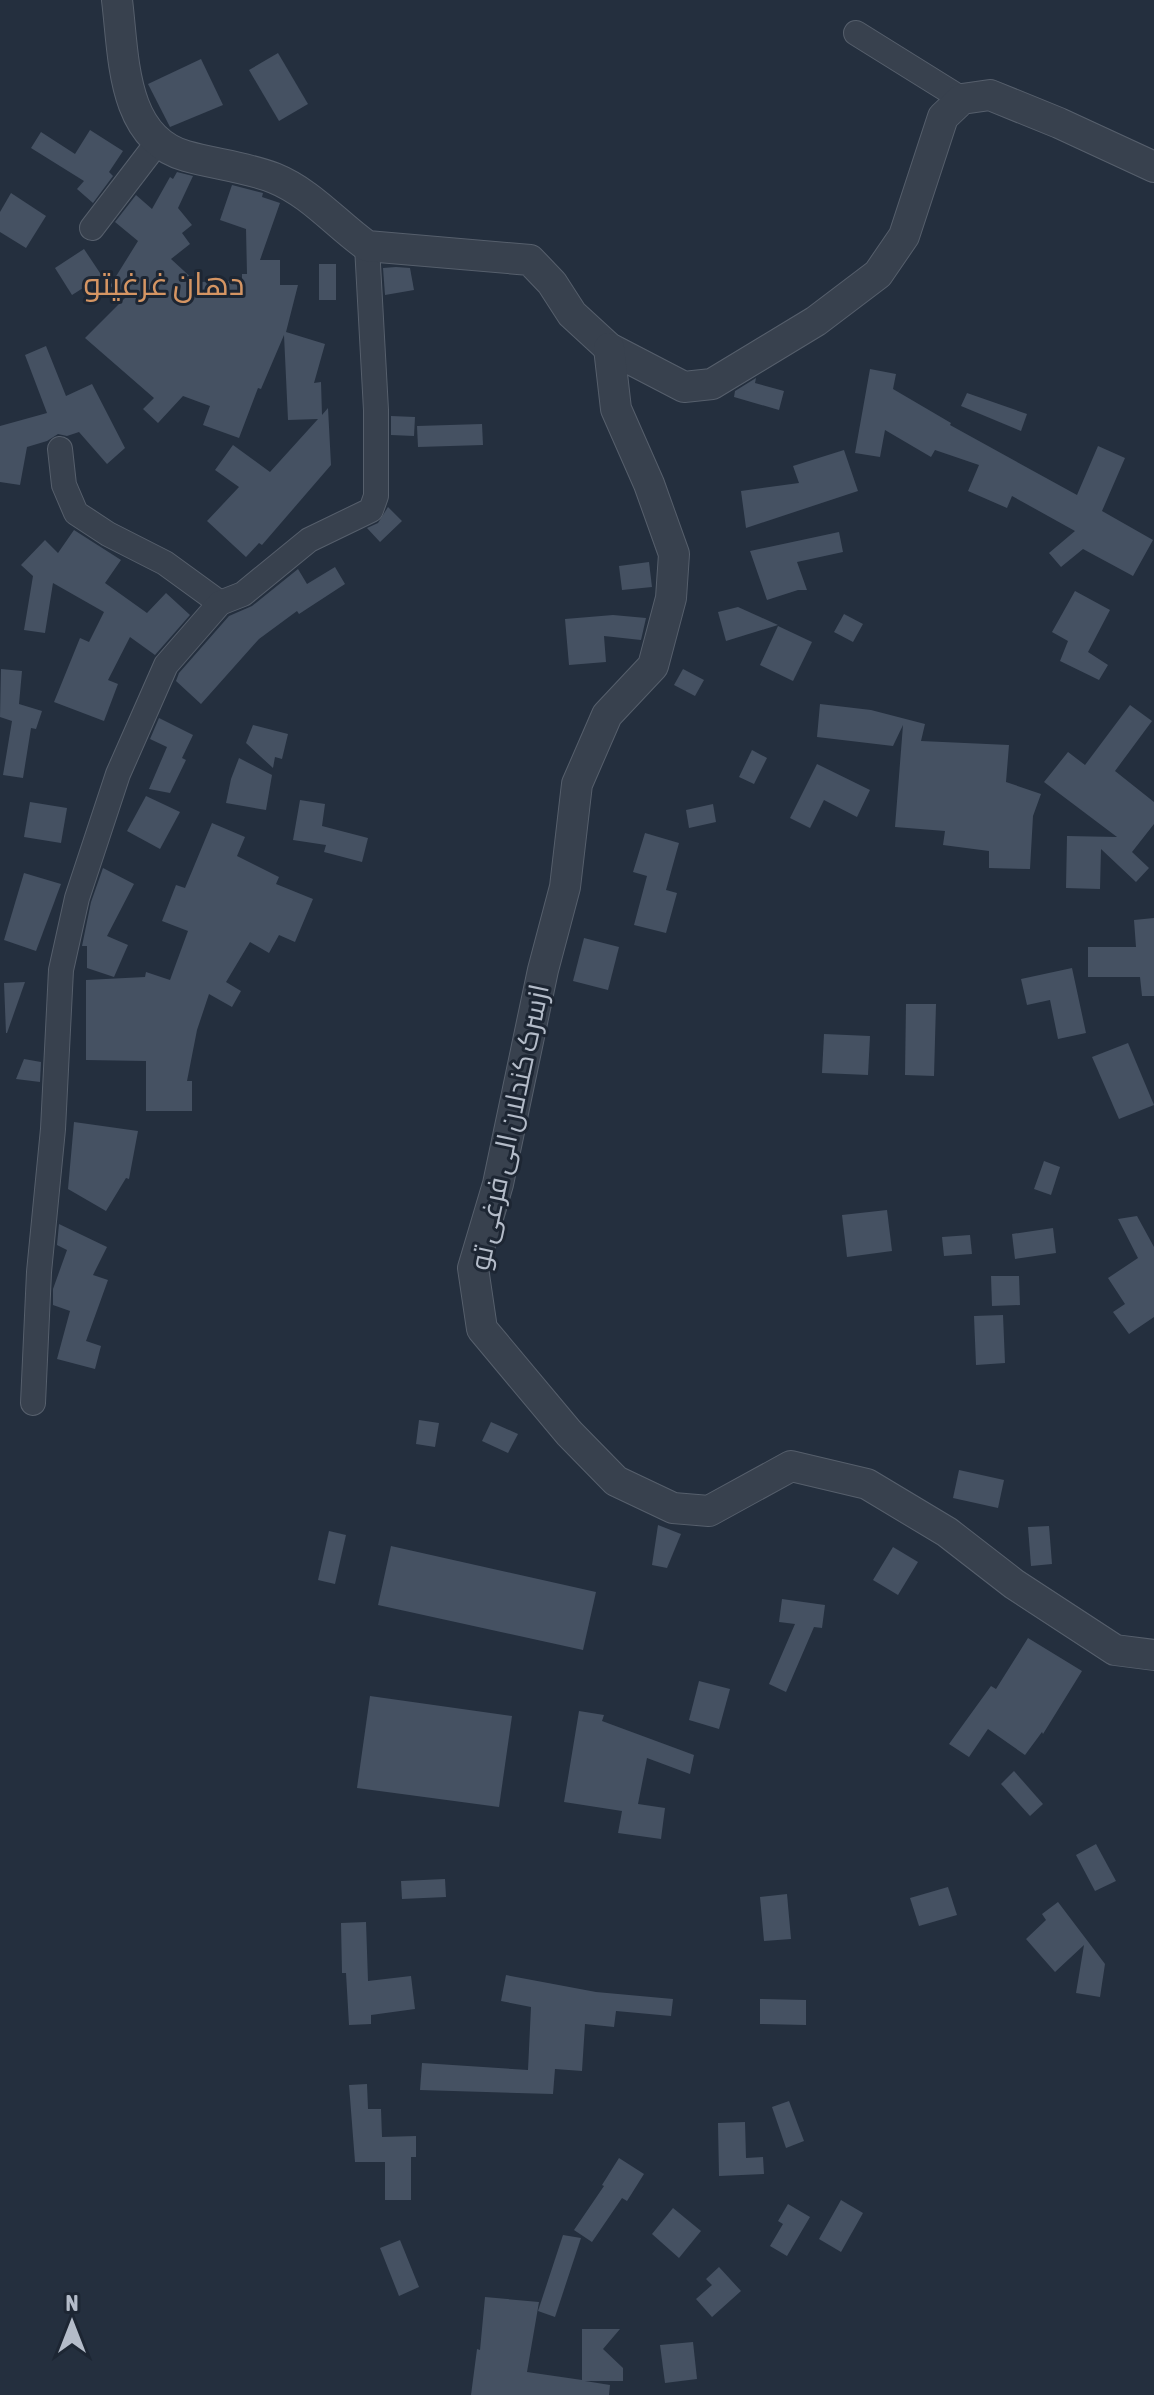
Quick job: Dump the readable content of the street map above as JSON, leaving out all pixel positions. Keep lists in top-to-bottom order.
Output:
{
  "streets": {
    "street": ["ازسرک کندلان الی فرغی تو"]
  },
  "districts": ["دهان غرغیتو"],
  "north": "top"
}
